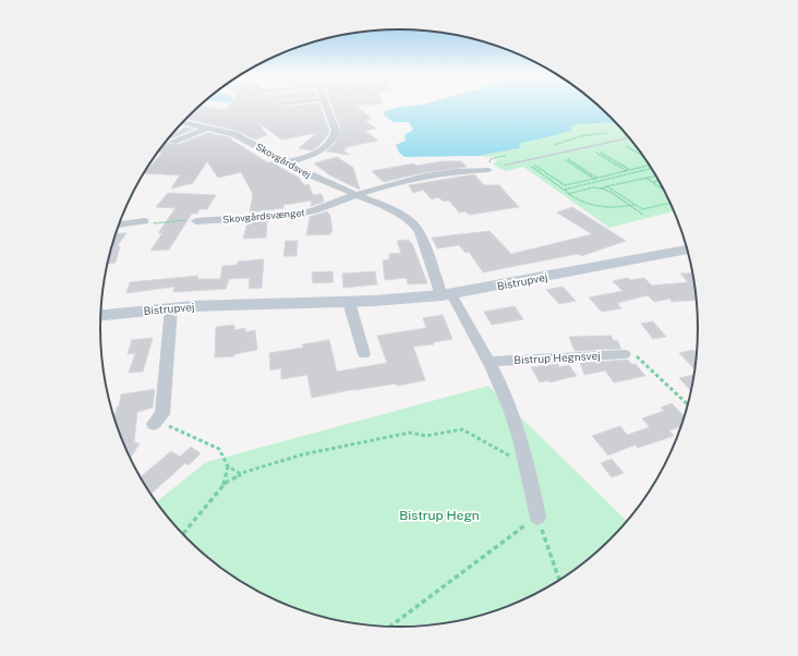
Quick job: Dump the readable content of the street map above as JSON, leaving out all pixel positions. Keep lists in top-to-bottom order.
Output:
{
  "streets": {
    "main road": ["Bistrupvej"],
    "street": ["Skovgårdsvej", "Skovgårdsvænget", "Bistrup Hegnsvej"]
  },
  "crossings": [
    ["Skovgårdsvej", "Skovgårdsvænget"],
    ["Skovgårdsvej", "Bistrupvej"]
  ],
  "parks": ["Bistrup Hegn"]
}
